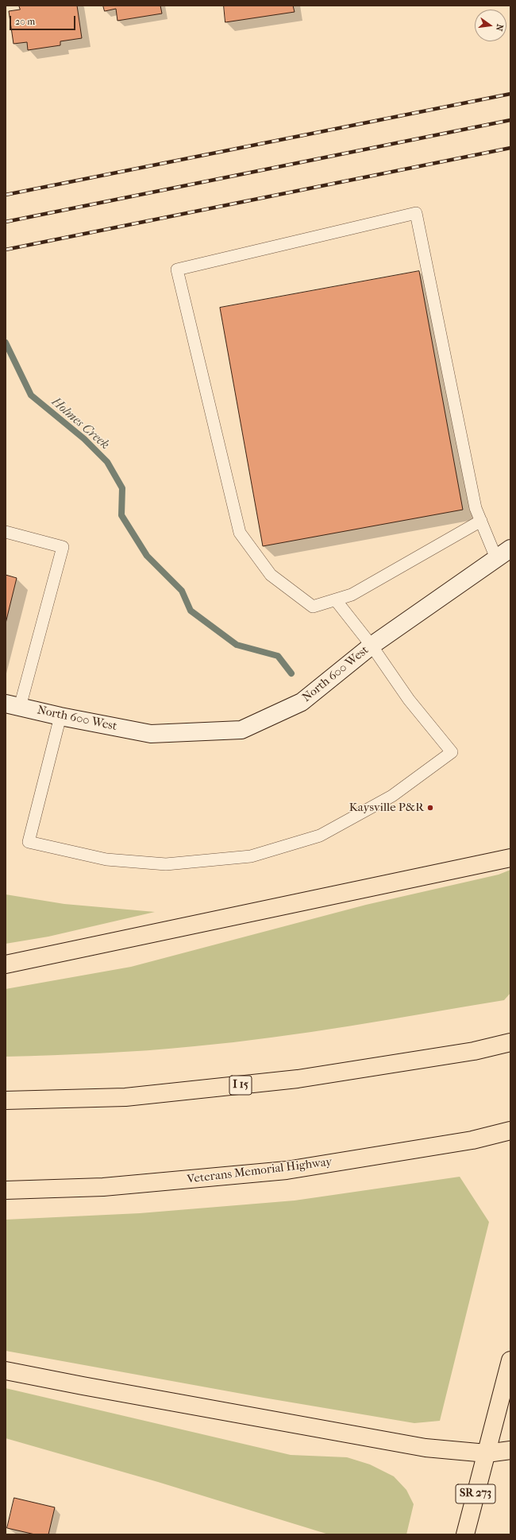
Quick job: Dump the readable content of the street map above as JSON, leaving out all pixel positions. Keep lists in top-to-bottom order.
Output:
{
  "streets": {
    "main road": ["I 15", "Veterans Memorial Highway", "SR 273"],
    "street": ["North 600 West"]
  },
  "water": ["Holmes Creek"],
  "places": ["Kaysville P&R"],
  "scale_bar": "20 m",
  "north": "right"
}
